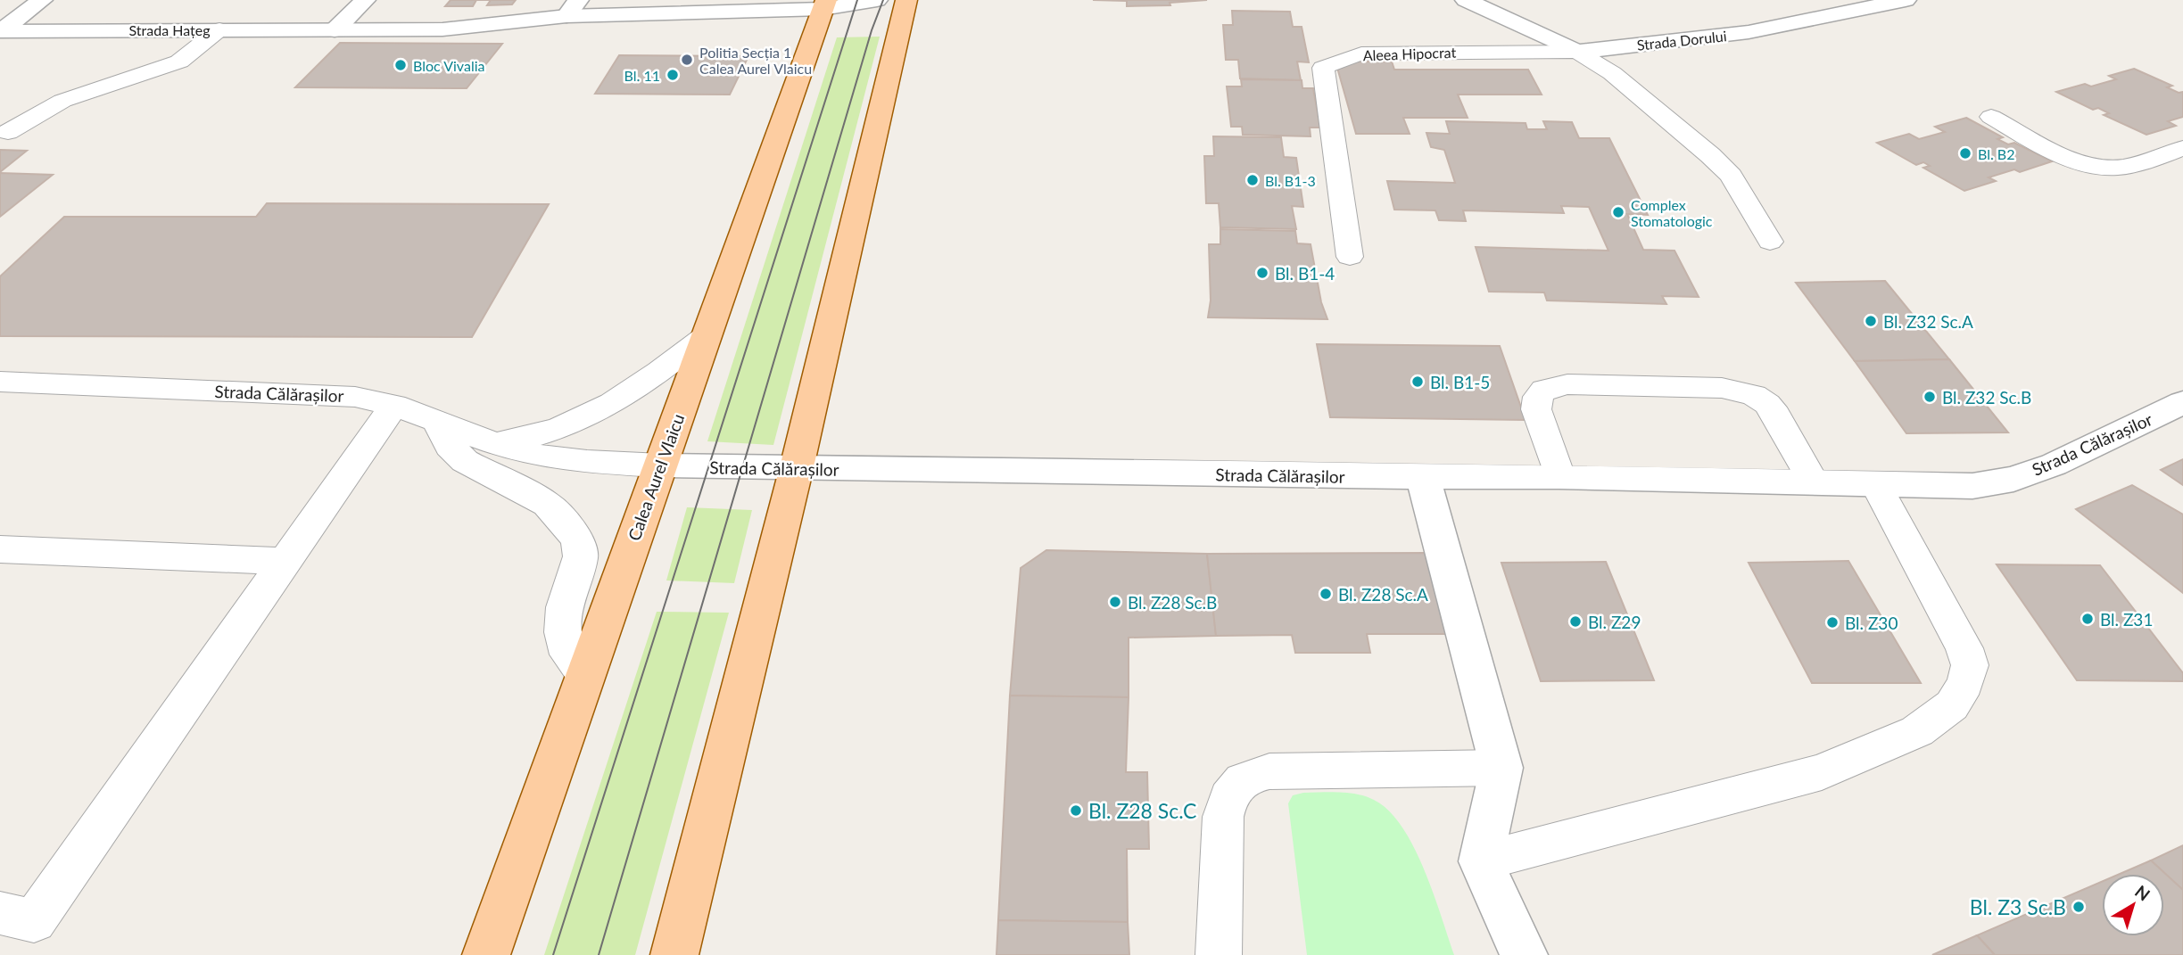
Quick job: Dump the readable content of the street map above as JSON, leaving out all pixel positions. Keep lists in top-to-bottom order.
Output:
{
  "streets": {
    "main road": ["Calea Aurel Vlaicu"],
    "street": ["Strada Hațeg", "Strada Dorului", "Strada Călărașilor"],
    "lane": ["Aleea Hipocrat"]
  },
  "crossings": [
    ["Strada Hațeg", "Calea Aurel Vlaicu"],
    ["Strada Dorului", "Aleea Hipocrat"],
    ["Strada Călărașilor", "Calea Aurel Vlaicu"]
  ],
  "places": [
    "Politia Secția 1 Calea Aurel Vlaicu",
    "Bloc Vivalia",
    "Bl. 11",
    "Bl. B2",
    "Bl. B1-3",
    "Complex Stomatologic",
    "Bl. B1-4",
    "Bl. Z32 Sc.A",
    "Bl. B1-5",
    "Bl. Z32 Sc.B",
    "Bl. Z28 Sc.A",
    "Bl. Z28 Sc.B",
    "Bl. Z31",
    "Bl. Z29",
    "Bl. Z30",
    "Bl. Z28 Sc.C",
    "Bl. Z3 Sc.B"
  ],
  "north": "top right"
}
